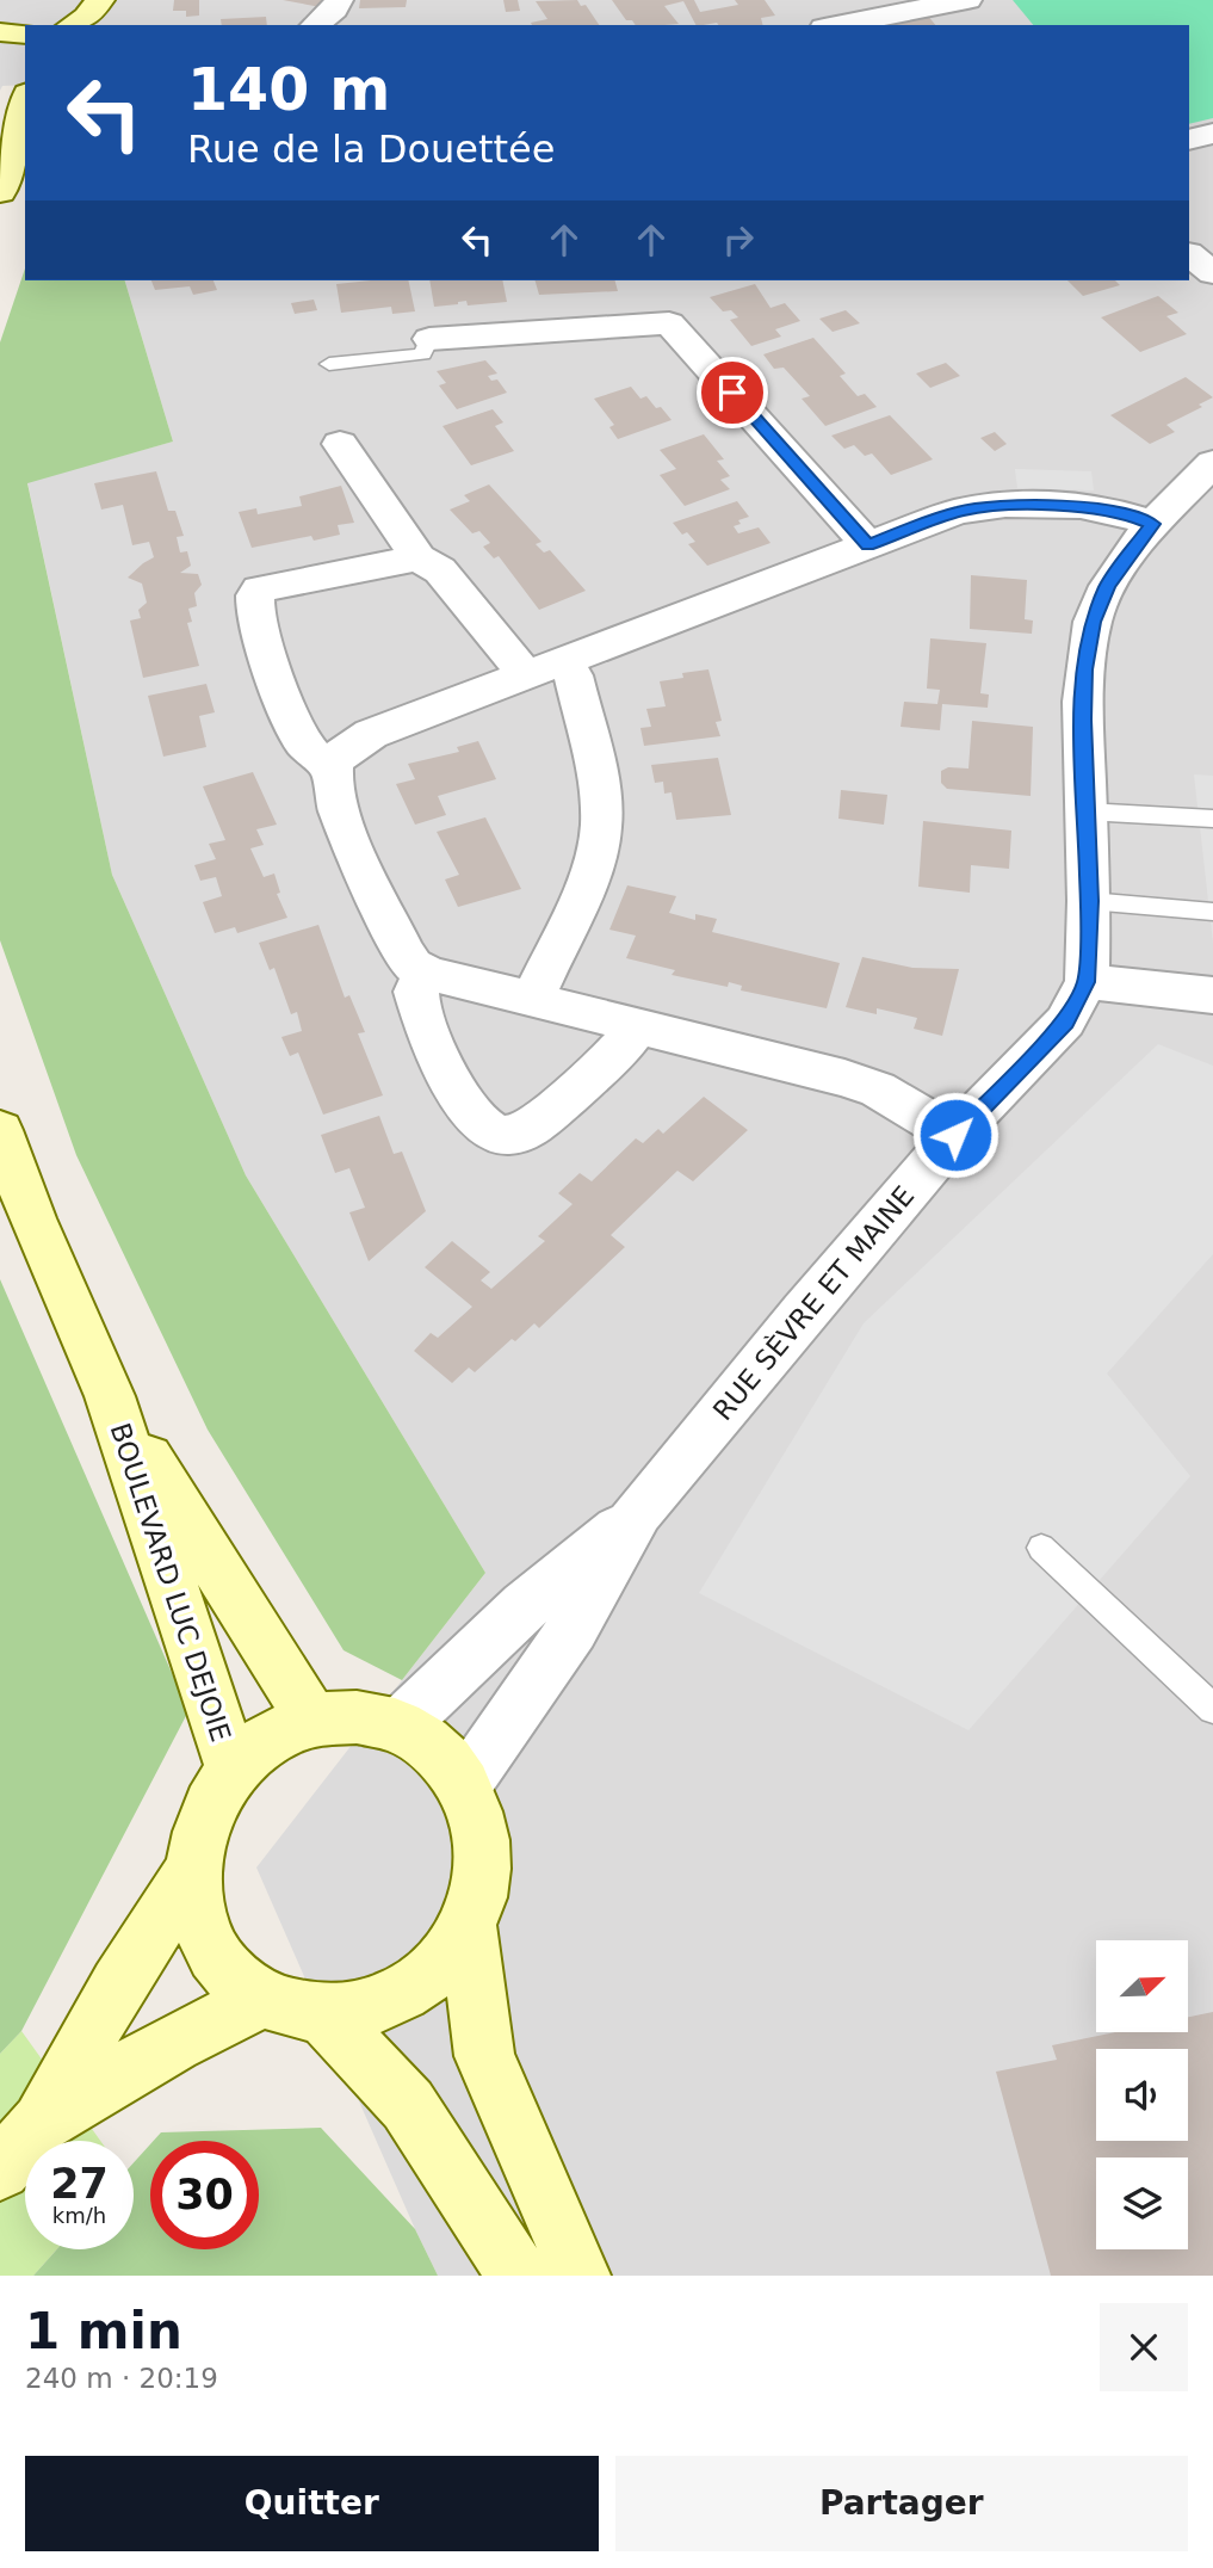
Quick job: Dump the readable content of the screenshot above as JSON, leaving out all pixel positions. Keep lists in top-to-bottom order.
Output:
{
  "streets": {
    "main road": ["BOULEVARD LUC DEJOIE"],
    "street": ["RUE SÈVRE ET MAINE"]
  },
  "crossings": [
    ["RUE SÈVRE ET MAINE", "BOULEVARD LUC DEJOIE"]
  ],
  "north": "top right",
  "page": {
    "turn": ["140 m", "Rue de la Douettée"],
    "speed": "27 km/h",
    "limit": "30",
    "heading": ["1 min", "240 m · 20:19"],
    "buttons": ["Quitter", "Partager"]
  }
}
